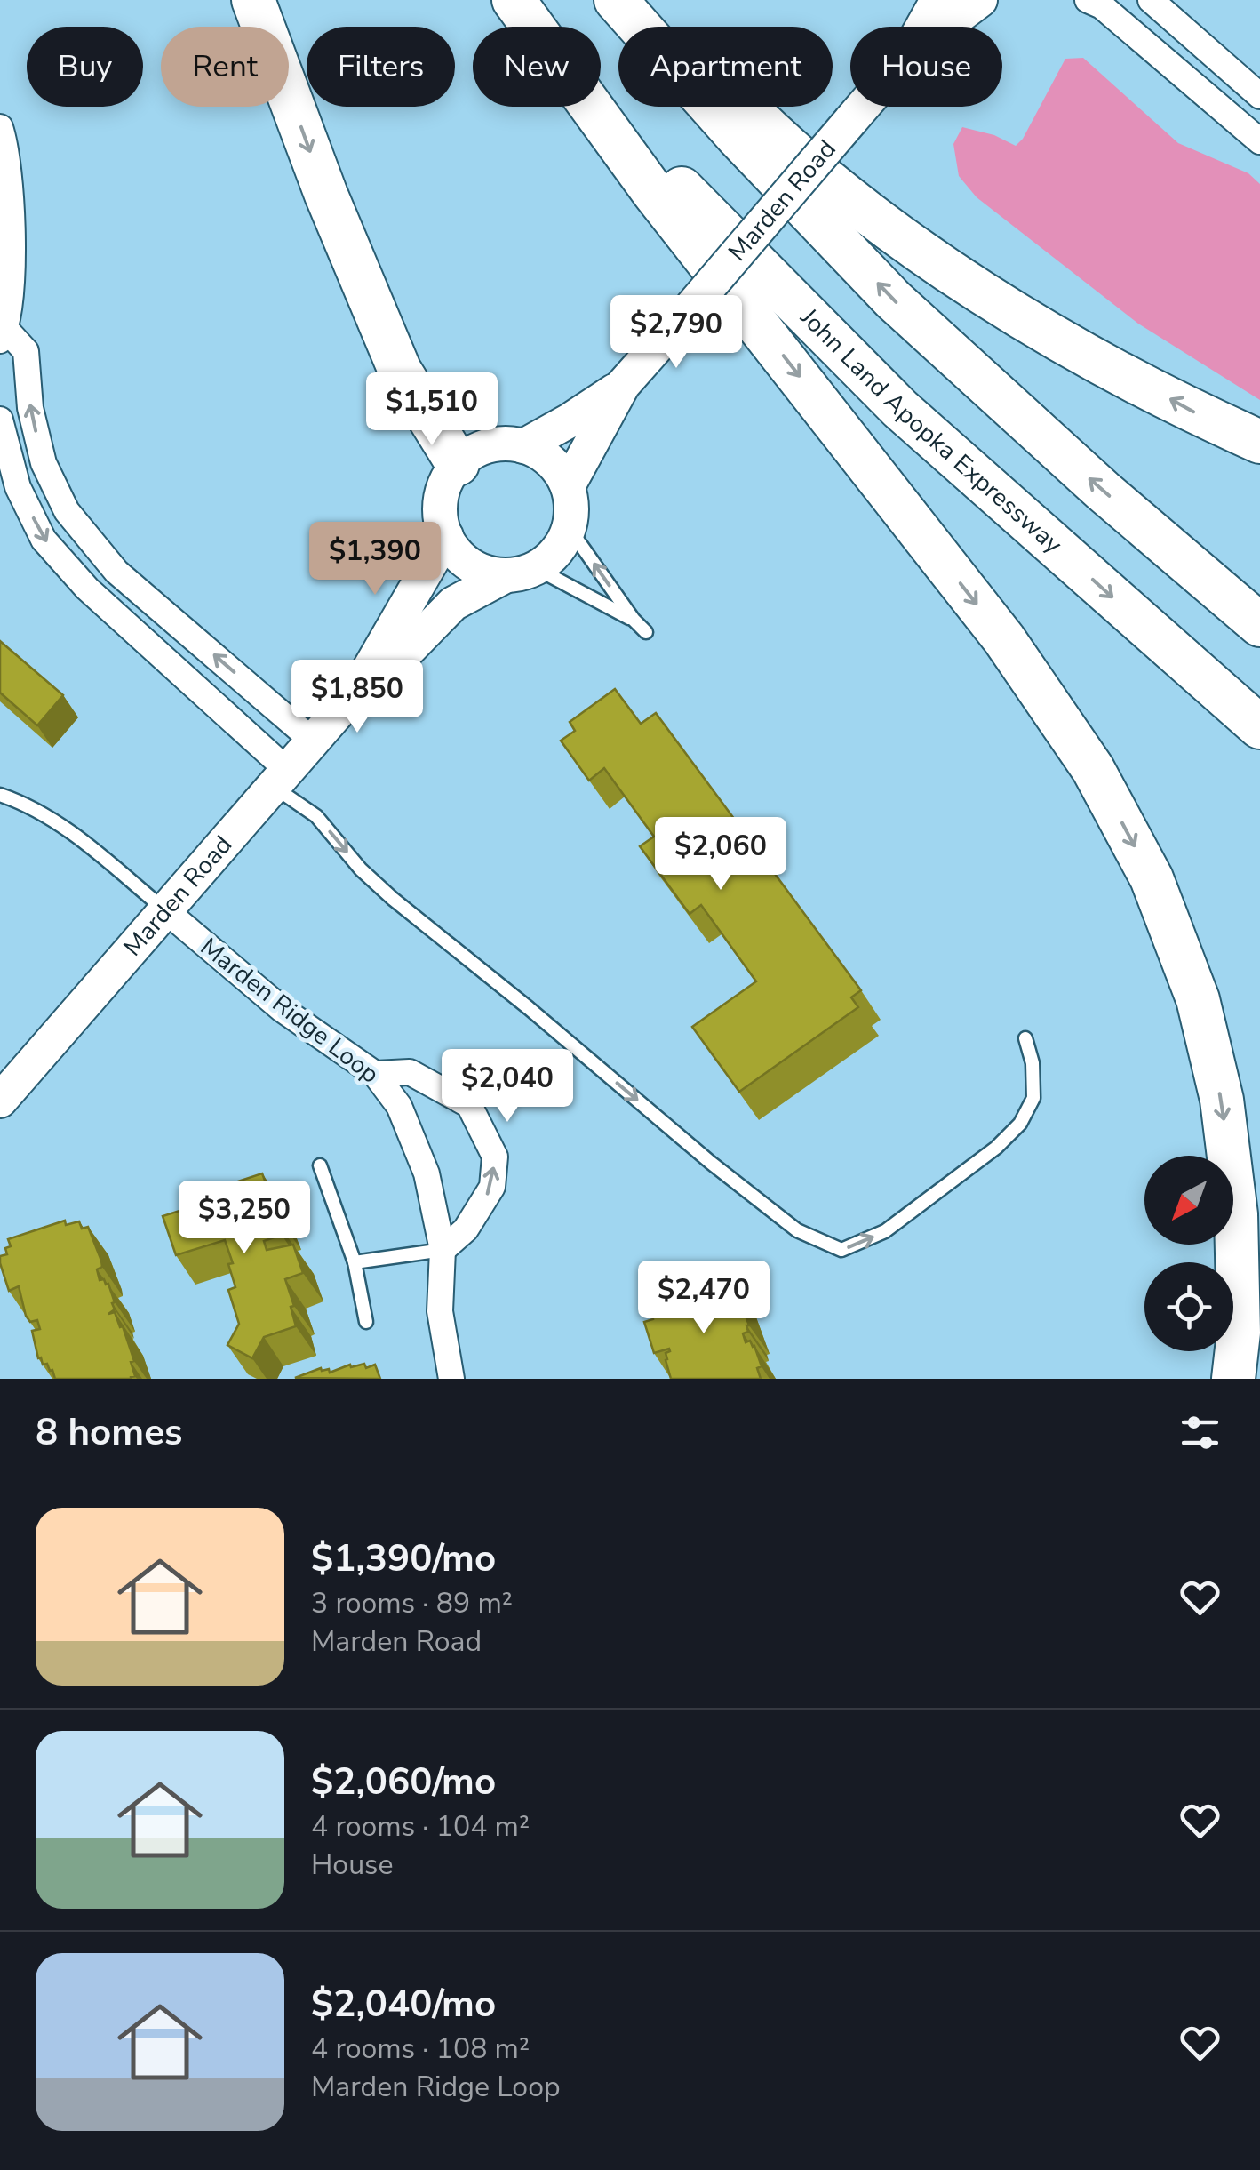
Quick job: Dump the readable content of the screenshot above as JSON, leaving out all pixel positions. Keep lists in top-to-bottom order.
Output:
{
  "streets": {
    "highway": ["John Land Apopka Expressway"],
    "street": ["Marden Road", "Marden Ridge Loop"]
  },
  "crossings": [
    ["Marden Road", "Marden Ridge Loop"]
  ],
  "north": "bottom left",
  "page": {
    "chip": [
      "Buy",
      "Rent",
      "Filters",
      "New",
      "Apartment",
      "House"
    ],
    "price": [
      "$2,790",
      "$1,510",
      "$1,390",
      "$1,850",
      "$2,060",
      "$2,040",
      "$3,250",
      "$2,470"
    ],
    "heading": "8 homes",
    "list": [
      {
        "name": "$1,390/mo",
        "note": "3 rooms · 89 m² · Marden Road"
      },
      {
        "name": "$2,060/mo",
        "note": "4 rooms · 104 m² · House"
      },
      {
        "name": "$2,040/mo",
        "note": "4 rooms · 108 m² · Marden Ridge Loop"
      }
    ]
  }
}
